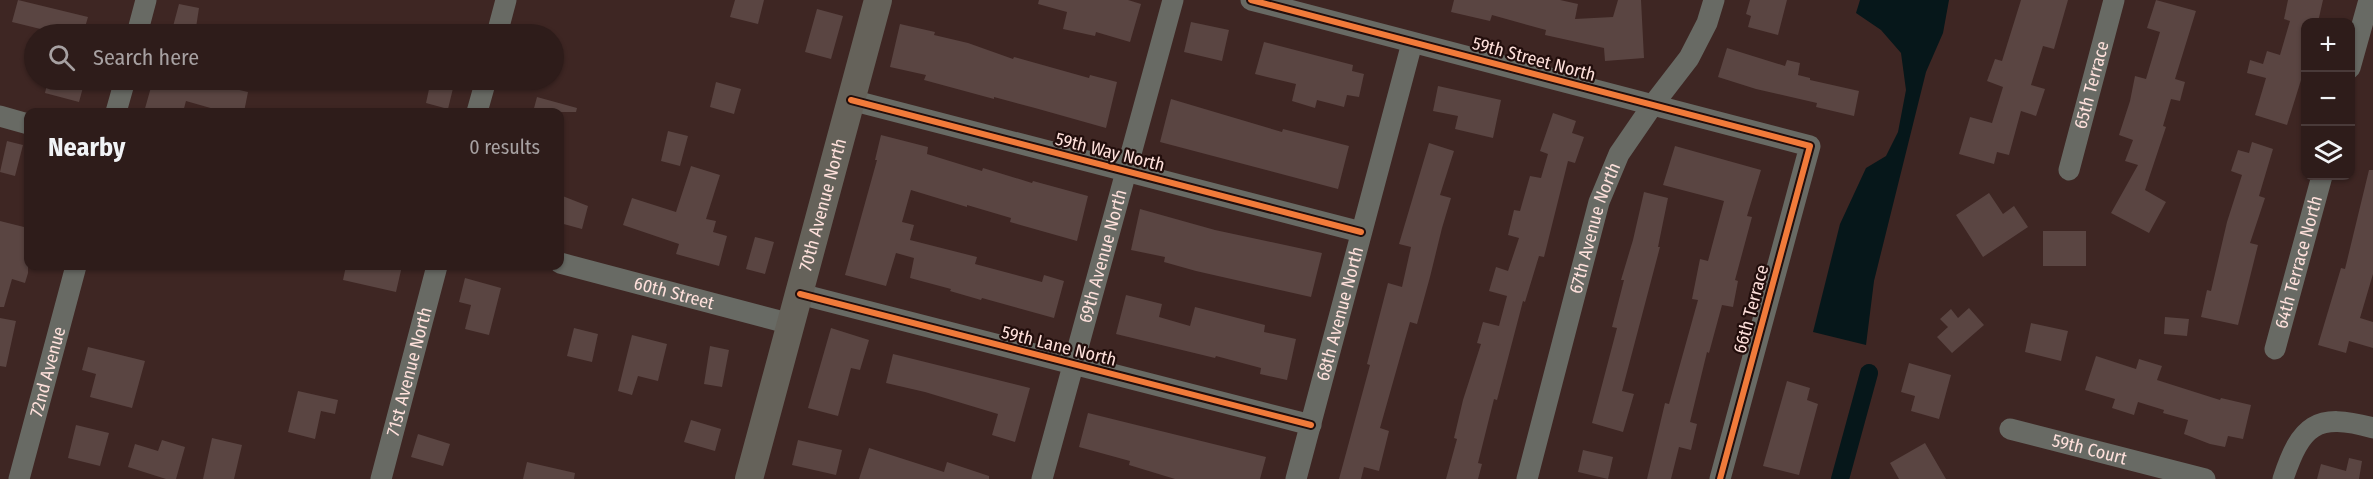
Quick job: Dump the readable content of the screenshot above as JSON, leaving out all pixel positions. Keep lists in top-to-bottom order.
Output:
{
  "streets": {
    "street": [
      "59th Street North",
      "65th Terrace",
      "59th Way North",
      "70th Avenue North",
      "67th Avenue North",
      "69th Avenue North",
      "64th Terrace North",
      "60th Street",
      "66th Terrace",
      "68th Avenue North",
      "59th Lane North",
      "72nd Avenue",
      "71st Avenue North",
      "59th Court"
    ]
  },
  "crossings": [
    ["59th Street North", "67th Avenue North"],
    ["59th Street North", "66th Terrace"],
    ["59th Street North", "68th Avenue North"],
    ["59th Way North", "70th Avenue North"],
    ["59th Way North", "69th Avenue North"],
    ["59th Way North", "68th Avenue North"],
    ["70th Avenue North", "60th Street"],
    ["70th Avenue North", "59th Lane North"],
    ["69th Avenue North", "59th Lane North"],
    ["68th Avenue North", "59th Lane North"]
  ],
  "page": {
    "map_buttons": ["+", "−"],
    "search": "Search here",
    "heading": ["Nearby", "0 results"]
  }
}
